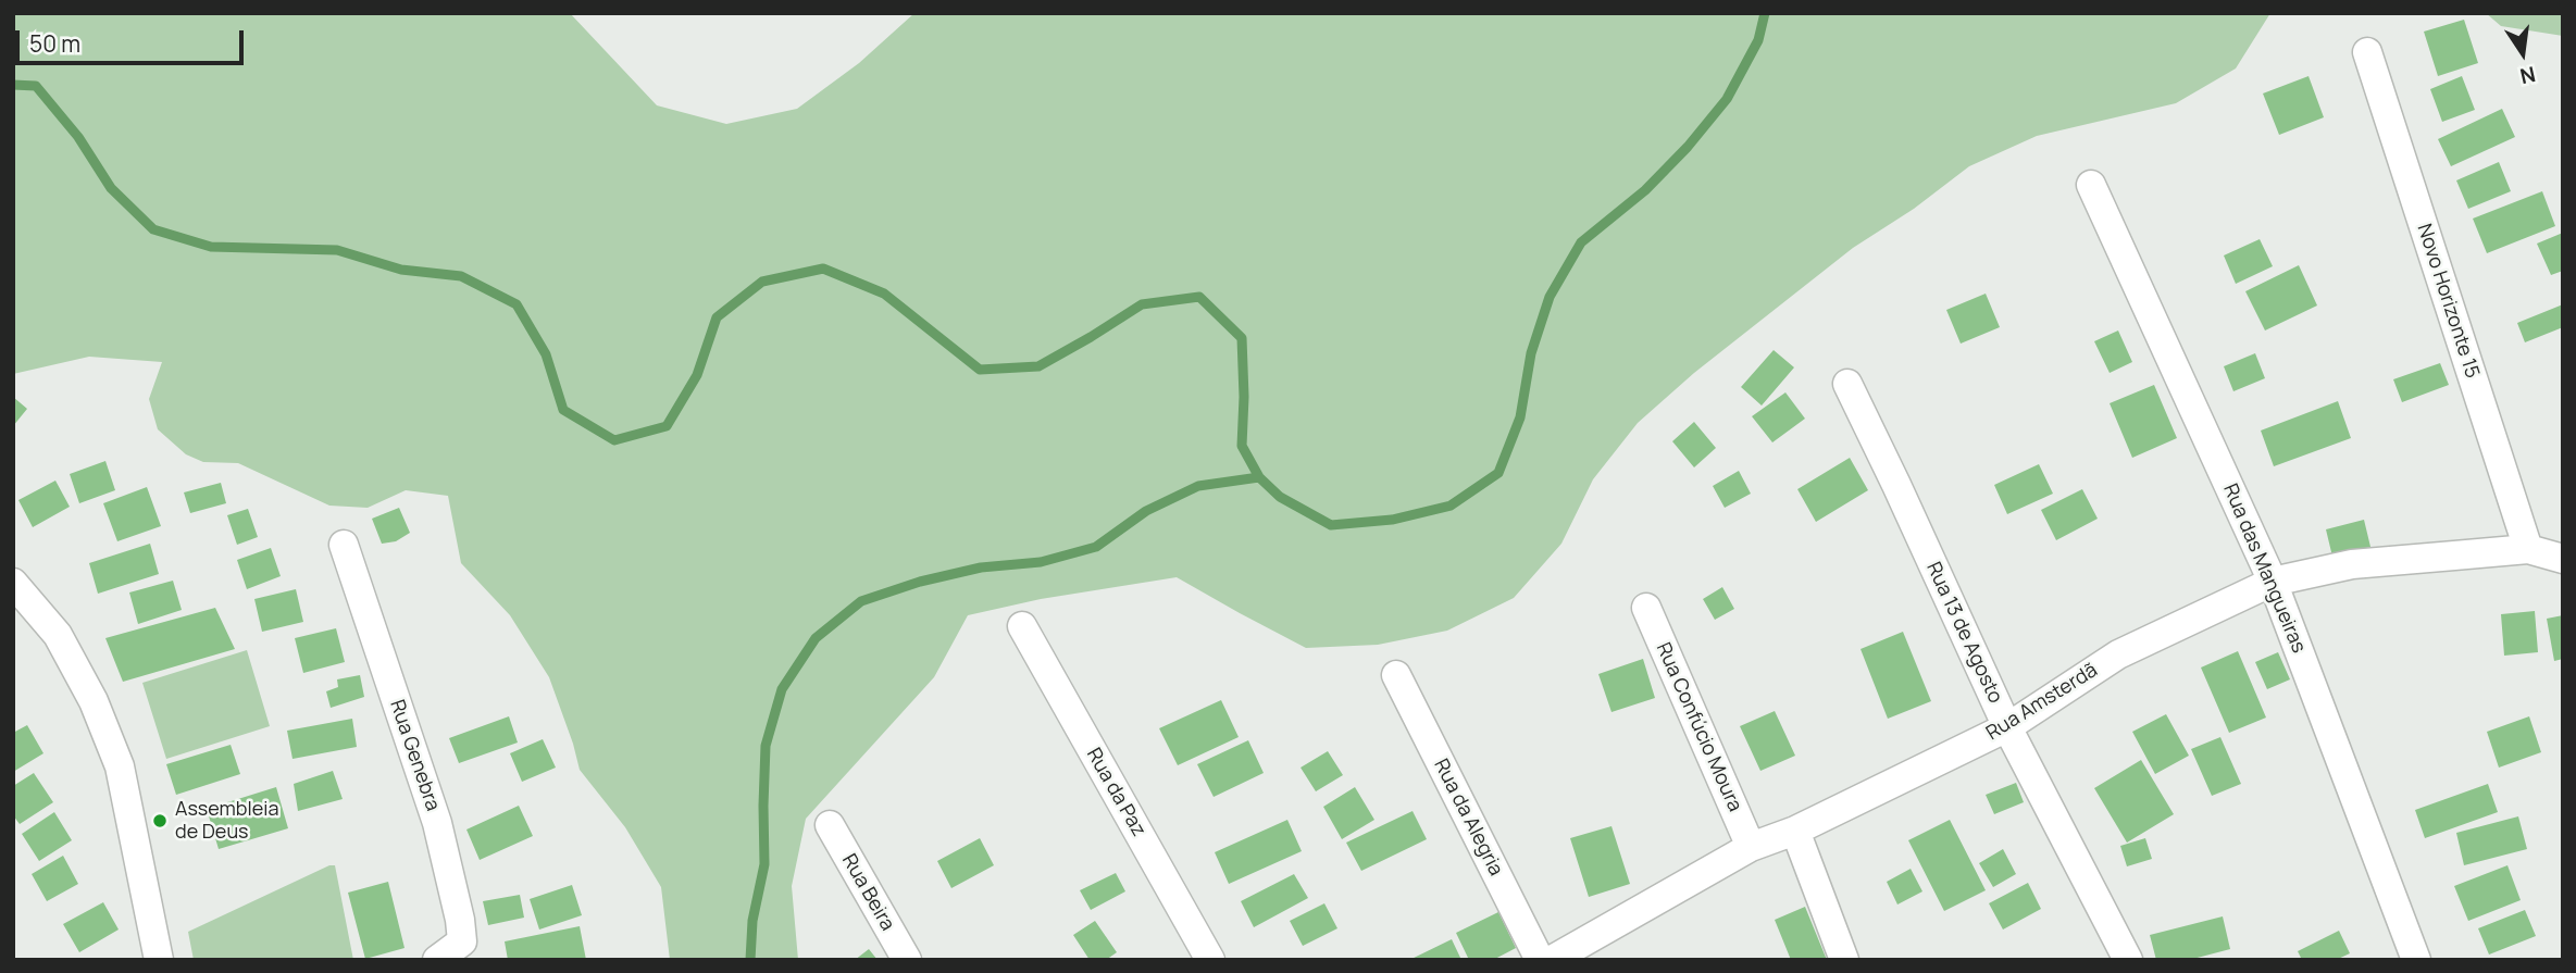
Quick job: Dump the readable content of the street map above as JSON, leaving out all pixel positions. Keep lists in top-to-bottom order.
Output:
{
  "streets": {
    "street": [
      "Novo Horizonte 15",
      "Rua das Mangueiras",
      "Rua 13 de Agosto",
      "Rua Amsterdã",
      "Rua Confúcio Moura",
      "Rua Genebra",
      "Rua da Paz",
      "Rua da Alegria",
      "Rua Beira"
    ]
  },
  "crossings": [
    ["Novo Horizonte 15", "Rua Amsterdã"],
    ["Rua das Mangueiras", "Rua Amsterdã"],
    ["Rua 13 de Agosto", "Rua Amsterdã"],
    ["Rua Amsterdã", "Rua Confúcio Moura"]
  ],
  "places": ["Assembleia de Deus"],
  "scale_bar": "50 m",
  "north": "bottom"
}
